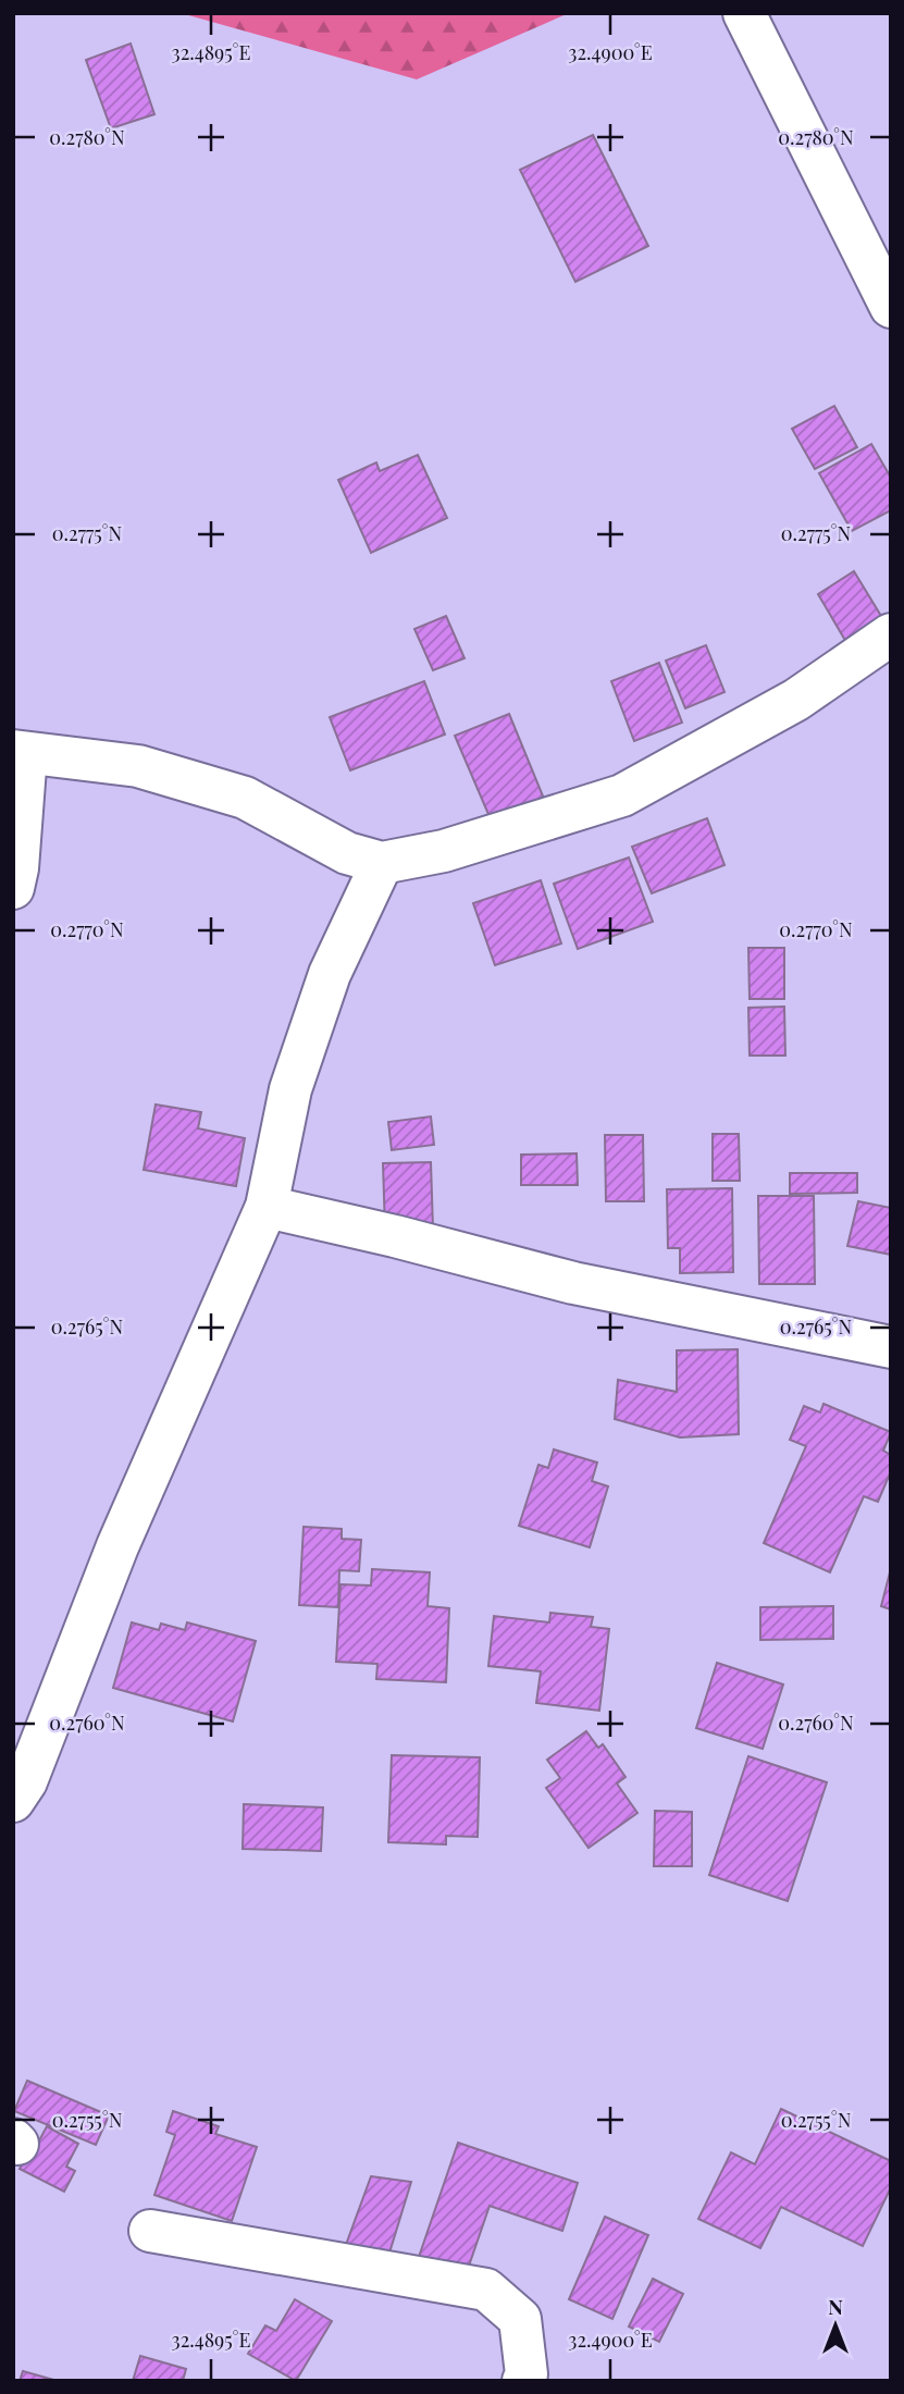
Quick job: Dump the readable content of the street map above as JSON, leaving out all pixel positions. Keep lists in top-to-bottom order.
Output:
{
  "north": "top",
  "coordinates": [
    "32.4895°E",
    "32.4900°E",
    "0.2780°N",
    "0.2775°N",
    "0.2770°N",
    "0.2765°N",
    "0.2760°N",
    "0.2755°N"
  ]
}
